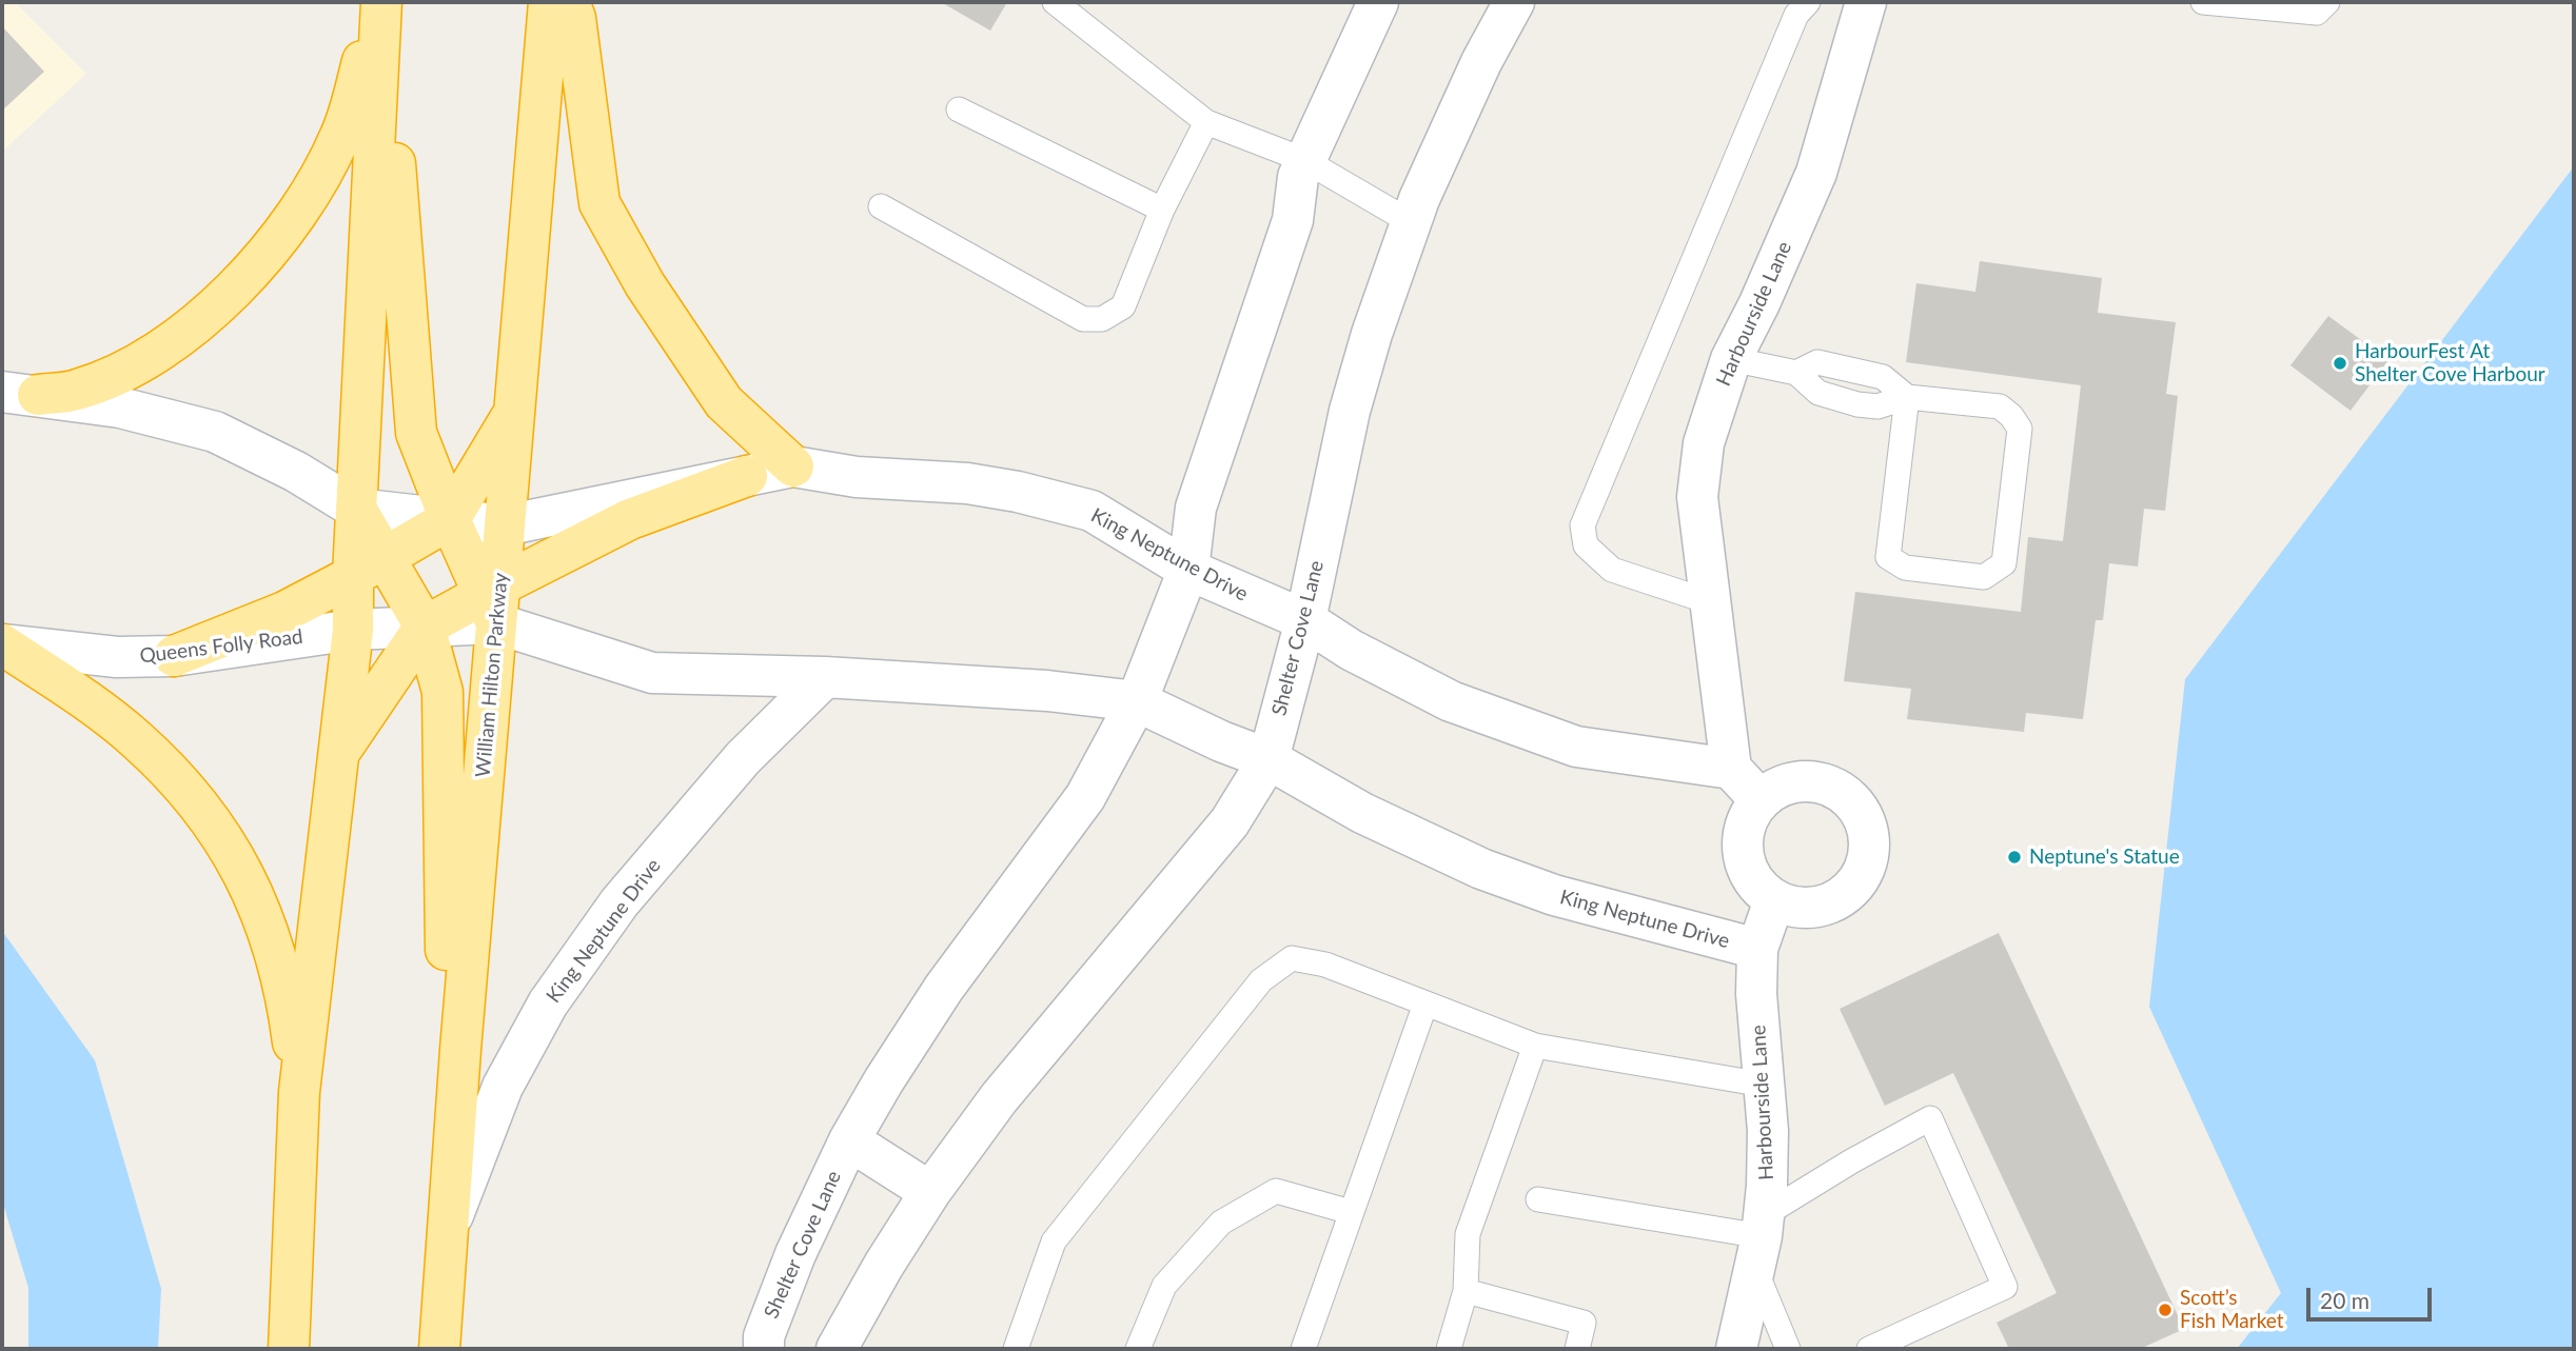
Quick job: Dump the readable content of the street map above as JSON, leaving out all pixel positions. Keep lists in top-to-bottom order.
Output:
{
  "streets": {
    "highway": ["William Hilton Parkway"],
    "street": [
      "Harbourside Lane",
      "King Neptune Drive",
      "Shelter Cove Lane",
      "Queens Folly Road"
    ]
  },
  "crossings": [
    ["Harbourside Lane", "King Neptune Drive"],
    ["King Neptune Drive", "Shelter Cove Lane"],
    ["King Neptune Drive", "Queens Folly Road"],
    ["King Neptune Drive", "William Hilton Parkway"]
  ],
  "places": ["HarbourFest At Shelter Cove Harbour", "Neptune's Statue", "Scott’s Fish Market"],
  "scale_bar": "20 m"
}
